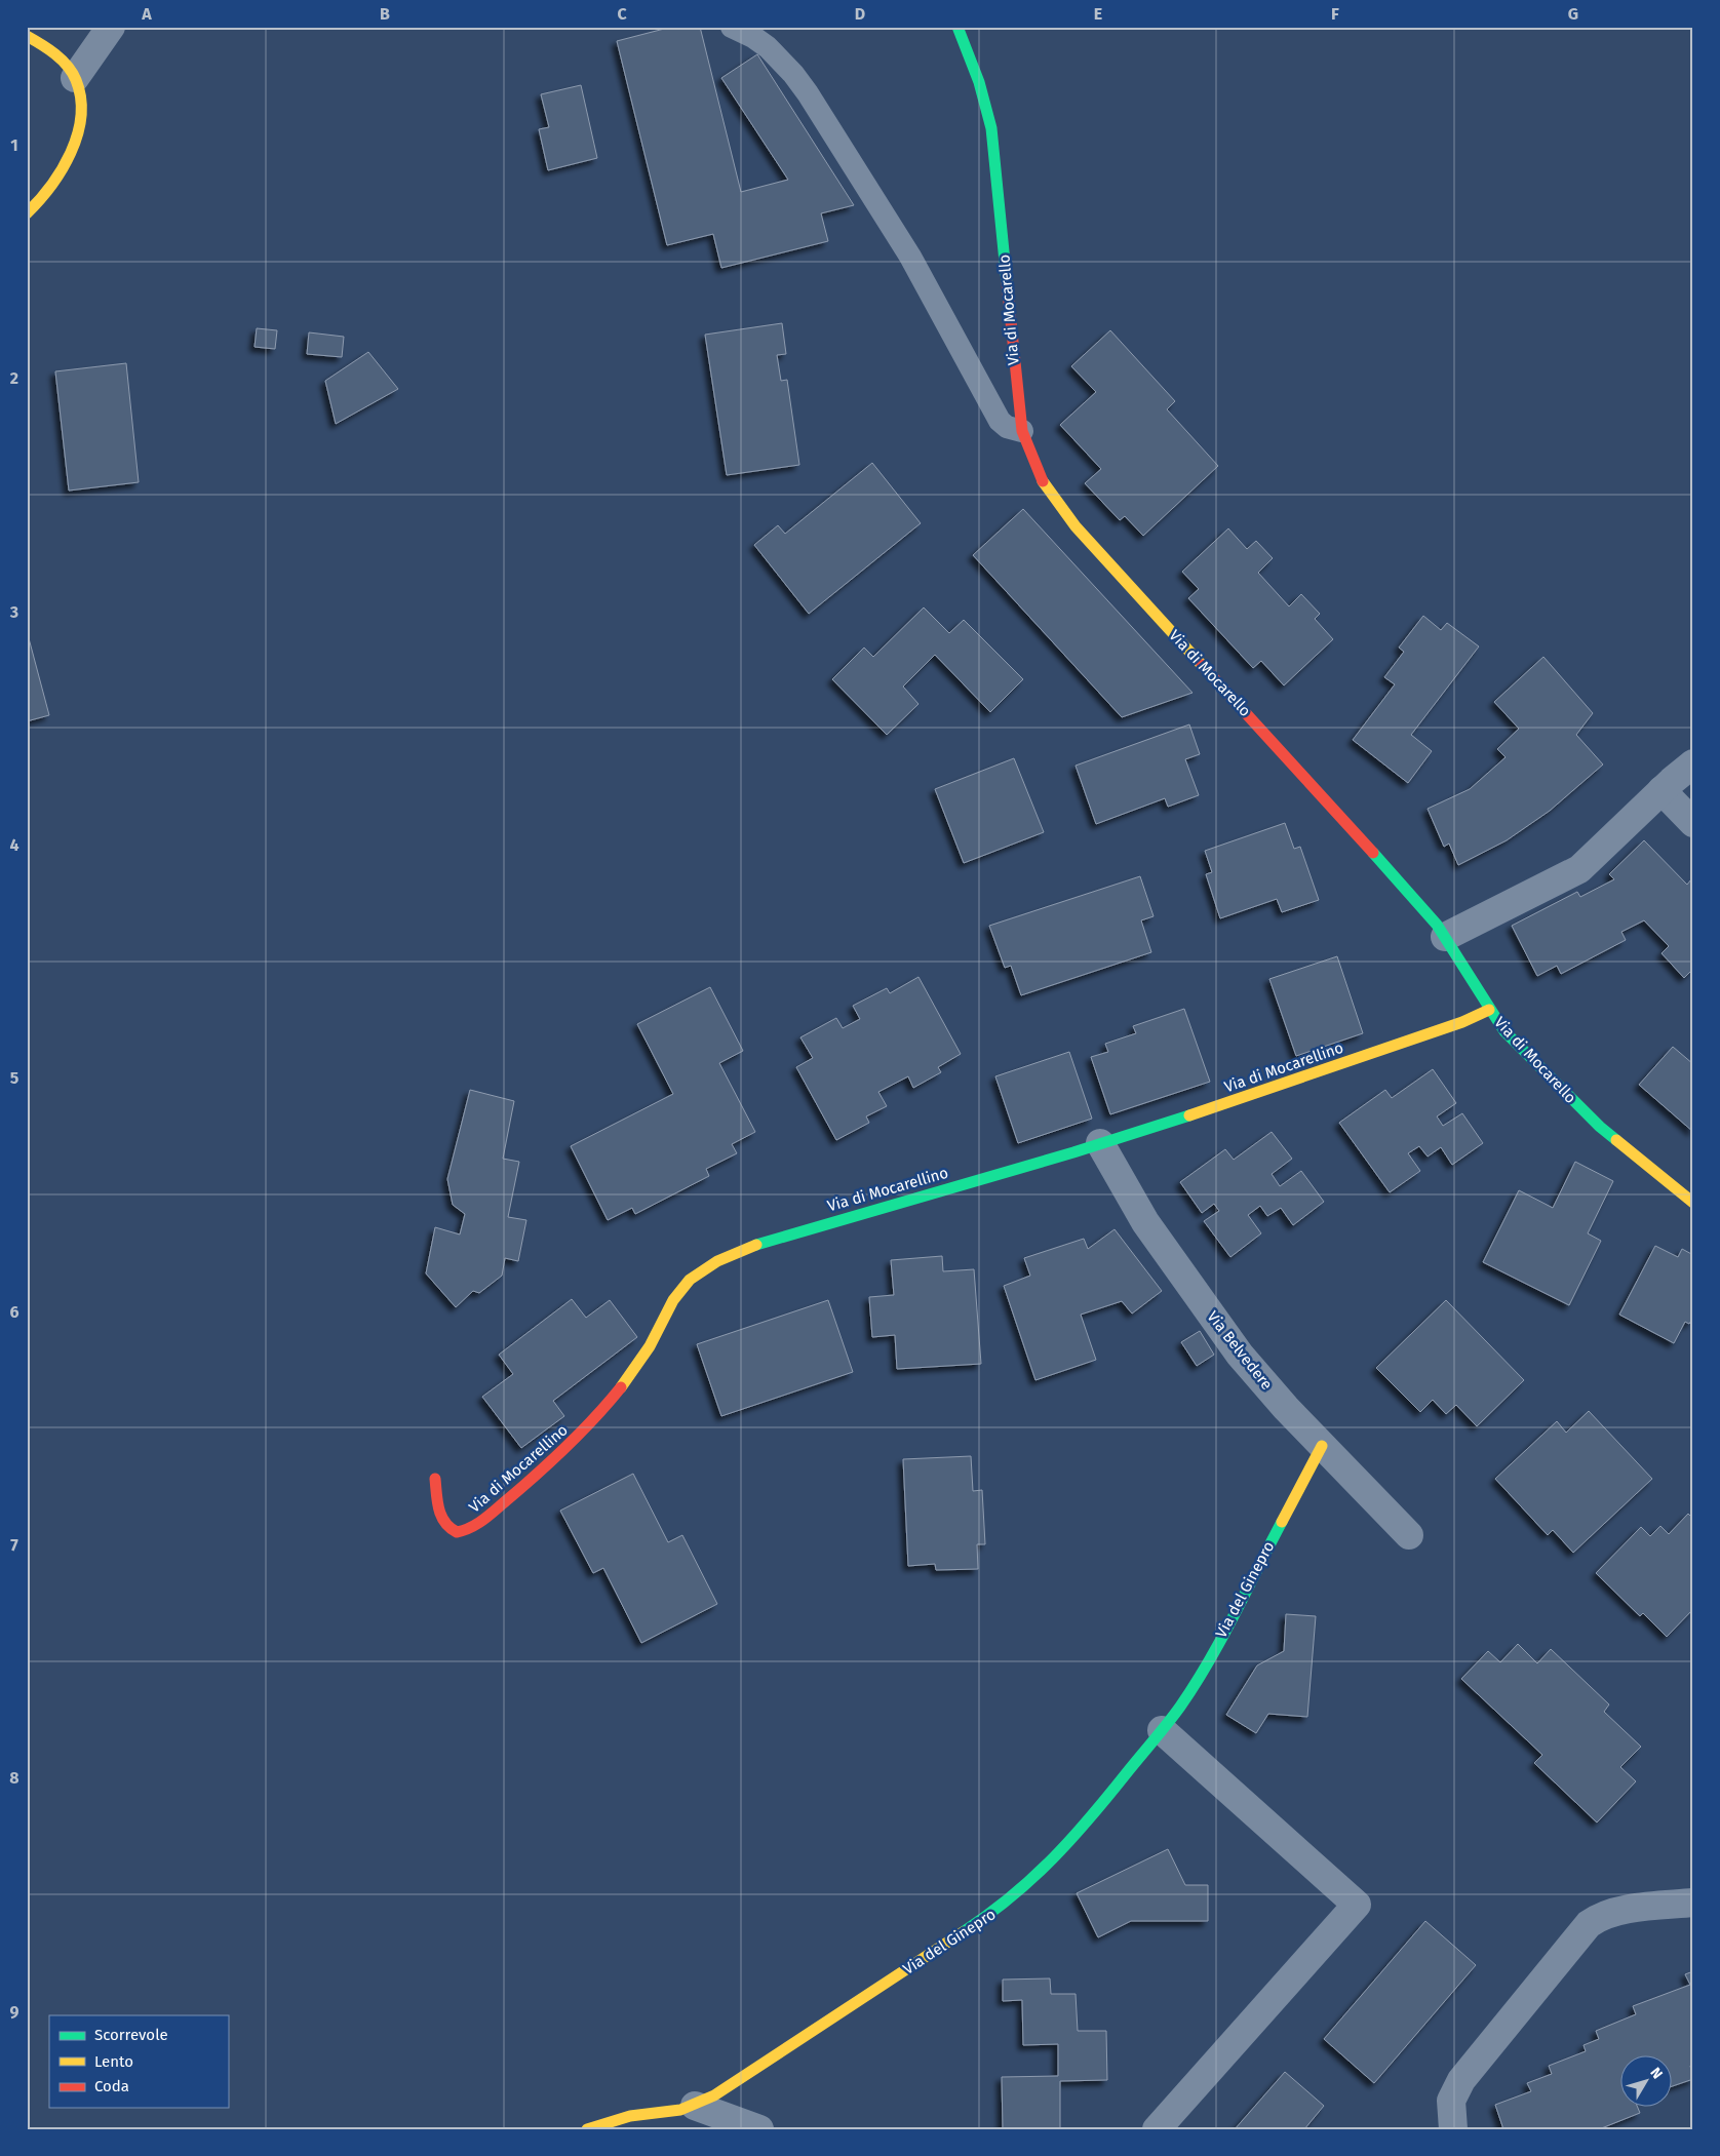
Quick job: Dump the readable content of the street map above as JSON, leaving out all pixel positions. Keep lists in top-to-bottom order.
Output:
{
  "streets": {
    "street": [
      "Via di Mocarello",
      "Via di Mocarellino",
      "Via Belvedere",
      "Via del Ginepro"
    ]
  },
  "crossings": [
    ["Via di Mocarello", "Via di Mocarellino"],
    ["Via di Mocarellino", "Via Belvedere"],
    ["Via Belvedere", "Via del Ginepro"]
  ],
  "legend": ["Scorrevole", "Lento", "Coda"],
  "north": "top right",
  "grid": {
    "columns": [
      "A",
      "B",
      "C",
      "D",
      "E",
      "F",
      "G"
    ],
    "rows": [
      "1",
      "2",
      "3",
      "4",
      "5",
      "6",
      "7",
      "8",
      "9"
    ]
  }
}
